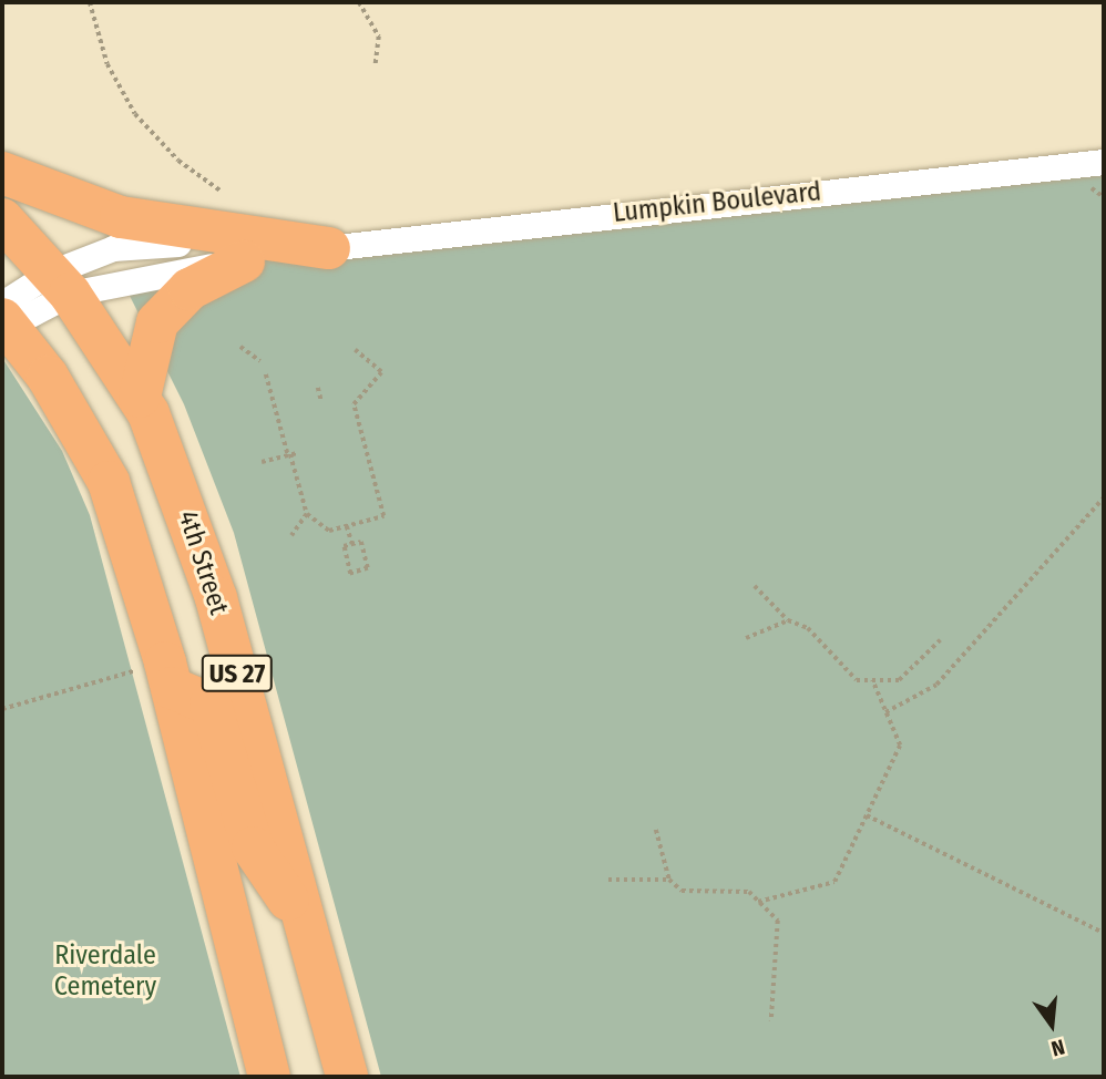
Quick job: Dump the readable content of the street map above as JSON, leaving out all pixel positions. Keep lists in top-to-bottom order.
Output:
{
  "streets": {
    "highway": ["4th Street", "US 27"],
    "street": ["Lumpkin Boulevard"]
  },
  "crossings": [
    ["Lumpkin Boulevard", "4th Street"],
    ["Lumpkin Boulevard", "US 27"],
    ["4th Street", "US 27"]
  ],
  "parks": ["Riverdale Cemetery"],
  "north": "bottom"
}
